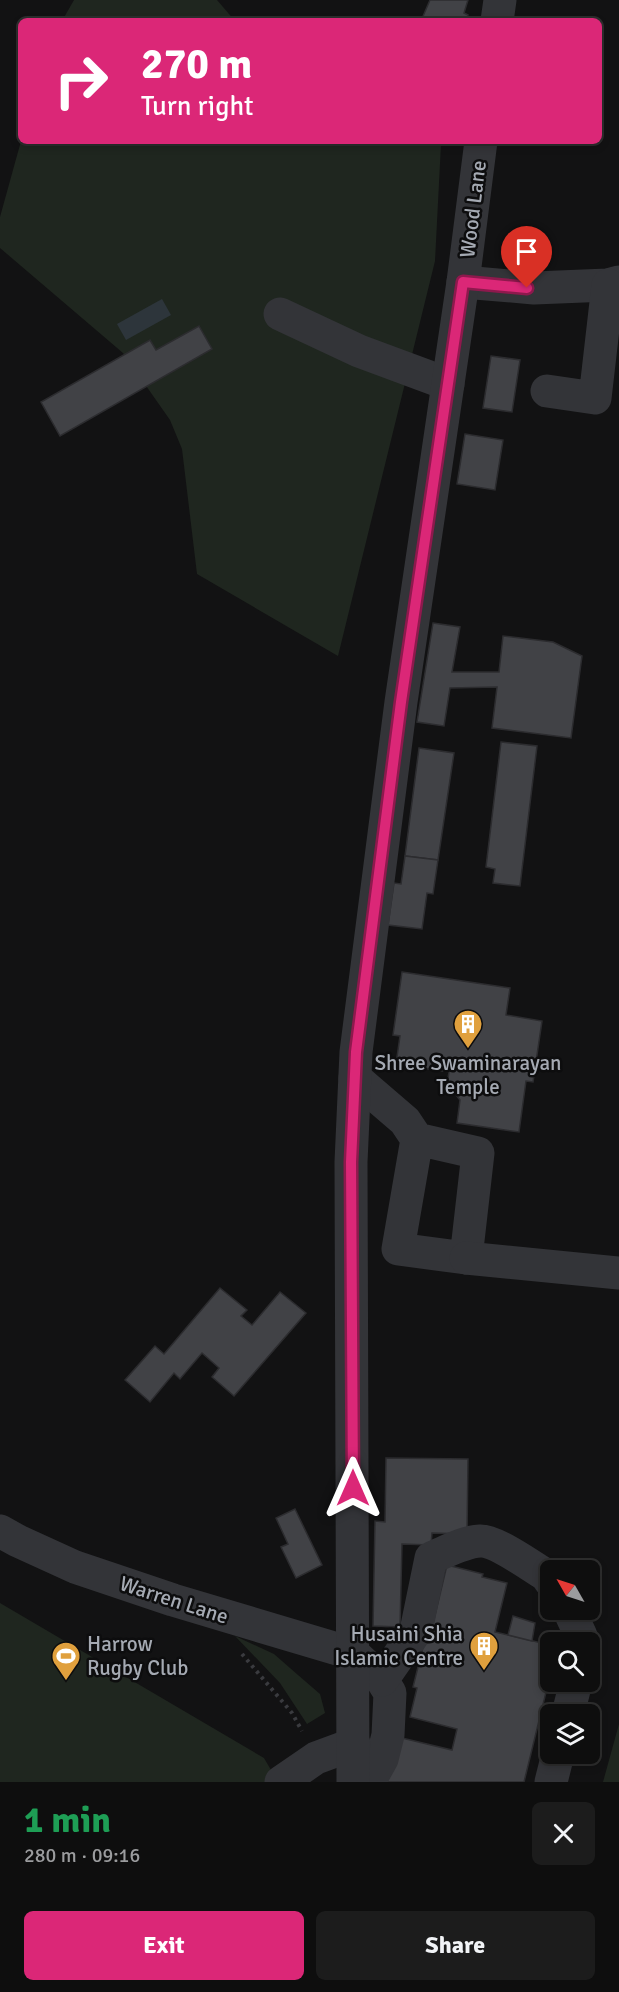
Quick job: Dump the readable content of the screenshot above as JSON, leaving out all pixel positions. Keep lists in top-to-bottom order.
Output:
{
  "streets": {
    "street": ["Wood Lane", "Warren Lane"]
  },
  "crossings": [
    ["Wood Lane", "Warren Lane"]
  ],
  "places": {
    "building": ["Shree Swaminarayan Temple", "Husaini Shia Islamic Centre"],
    "sports": ["Harrow Rugby Club"]
  },
  "north": "top left",
  "page": {
    "turn": ["270 m", "Turn right"],
    "heading": ["1 min", "280 m · 09:16"],
    "buttons": ["Exit", "Share"]
  }
}
